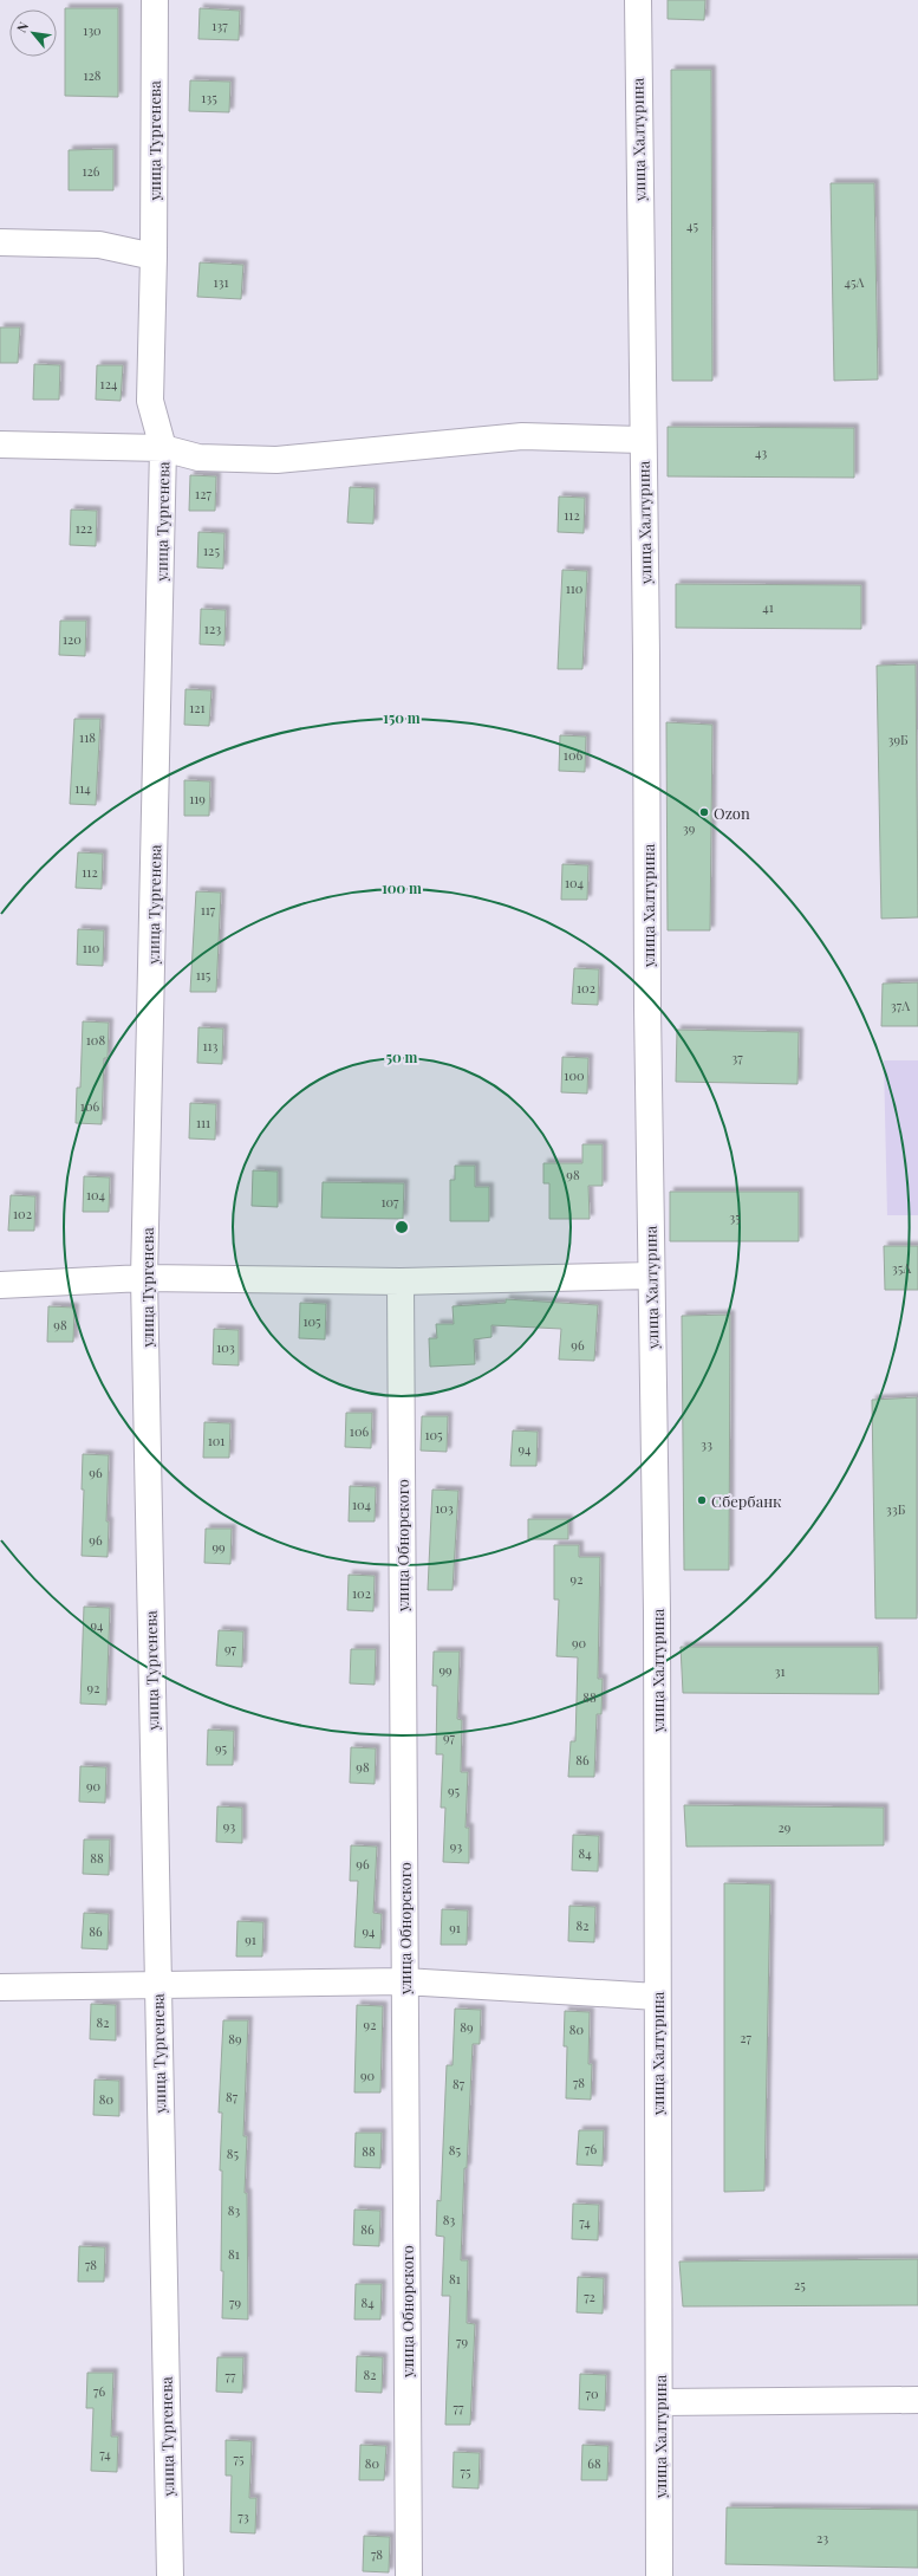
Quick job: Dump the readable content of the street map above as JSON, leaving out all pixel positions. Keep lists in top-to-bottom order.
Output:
{
  "streets": {
    "street": ["улица Халтурина", "улица Тургенева", "улица Обнорского"]
  },
  "places": ["Ozon", "Сбербанк"],
  "house_numbers": [
    "137",
    "130",
    "128",
    "135",
    "126",
    "45",
    "131",
    "45А",
    "124",
    "43",
    "127",
    "112",
    "122",
    "125",
    "110",
    "41",
    "123",
    "120",
    "121",
    "118",
    "39Б",
    "106",
    "114",
    "119",
    "39",
    "112",
    "104",
    "117",
    "110",
    "115",
    "102",
    "37А",
    "108",
    "113",
    "37",
    "100",
    "106",
    "111",
    "98",
    "104",
    "107",
    "102",
    "35",
    "35А",
    "105",
    "98",
    "96",
    "103",
    "106",
    "105",
    "101",
    "33",
    "94",
    "96",
    "104",
    "103",
    "33Б",
    "96",
    "99",
    "92",
    "102",
    "94",
    "90",
    "97",
    "99",
    "31",
    "92",
    "88",
    "97",
    "95",
    "86",
    "98",
    "90",
    "95",
    "93",
    "29",
    "93",
    "84",
    "88",
    "96",
    "82",
    "91",
    "86",
    "94",
    "91",
    "82",
    "92",
    "89",
    "80",
    "27",
    "89",
    "90",
    "78",
    "87",
    "87",
    "80",
    "76",
    "85",
    "88",
    "85",
    "83",
    "83",
    "74",
    "86",
    "81",
    "78",
    "81",
    "25",
    "72",
    "79",
    "84",
    "79",
    "82",
    "77",
    "76",
    "70",
    "77",
    "74",
    "75",
    "80",
    "68",
    "75",
    "73",
    "23",
    "78"
  ],
  "north": "top left",
  "rings": ["150 m", "100 m", "50 m"]
}
